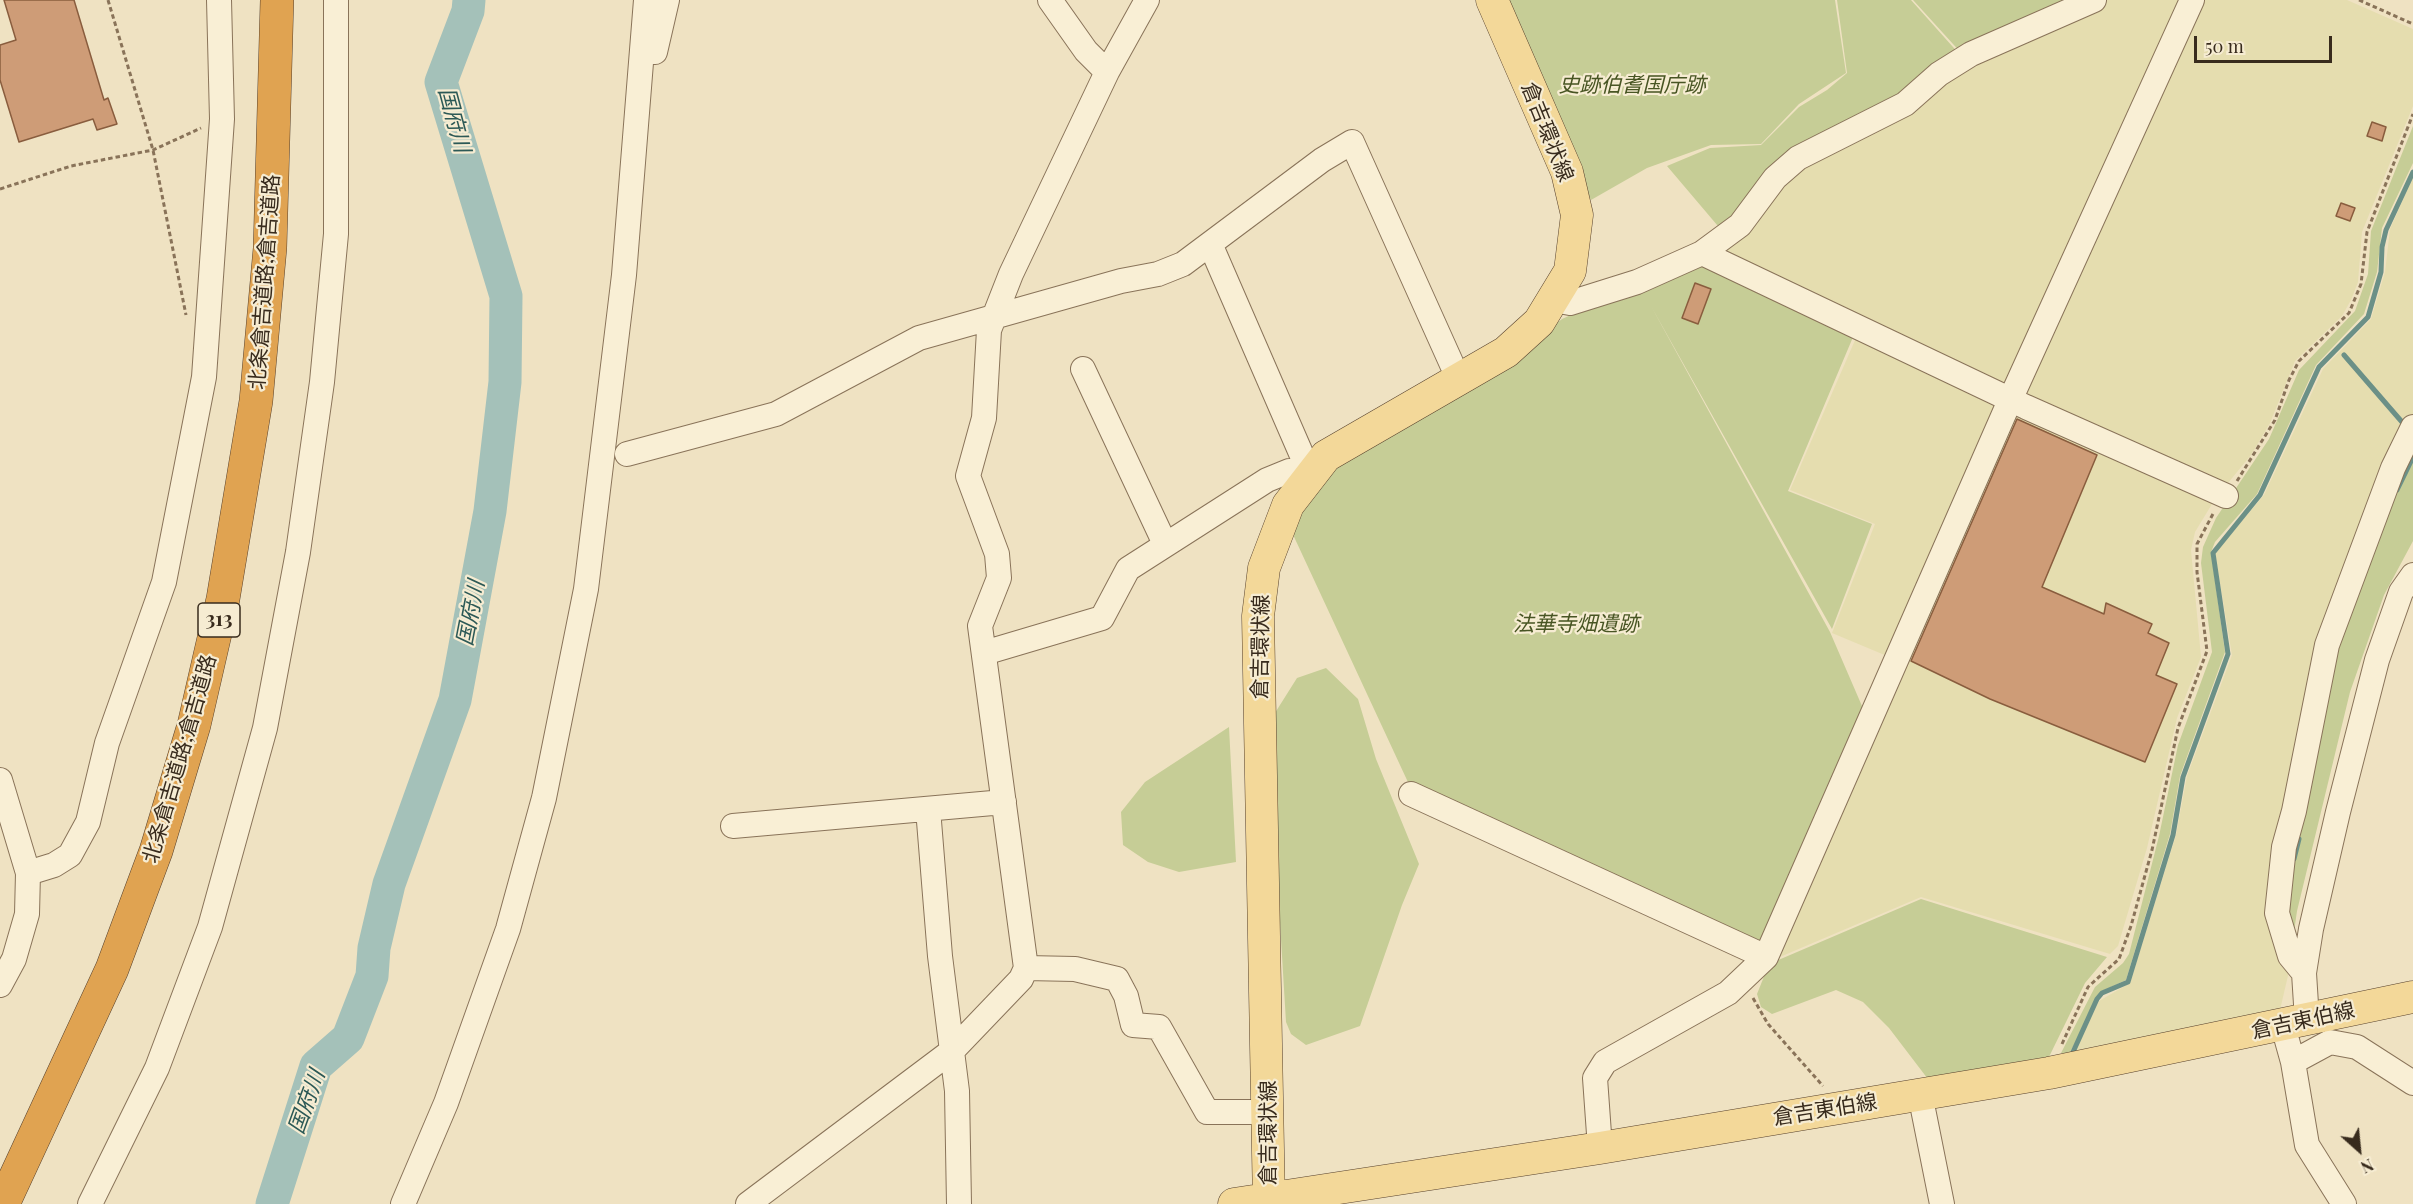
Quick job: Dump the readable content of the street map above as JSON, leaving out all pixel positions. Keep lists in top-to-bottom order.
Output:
{
  "streets": {
    "highway": ["北条倉吉道路;倉吉道路", "313"],
    "main road": ["倉吉環状線", "倉吉東伯線"]
  },
  "crossings": [
    ["倉吉環状線", "倉吉東伯線"]
  ],
  "water": ["国府川"],
  "parks": ["史跡伯耆国庁跡", "法華寺畑遺跡"],
  "scale_bar": "50 m",
  "north": "bottom right"
}
